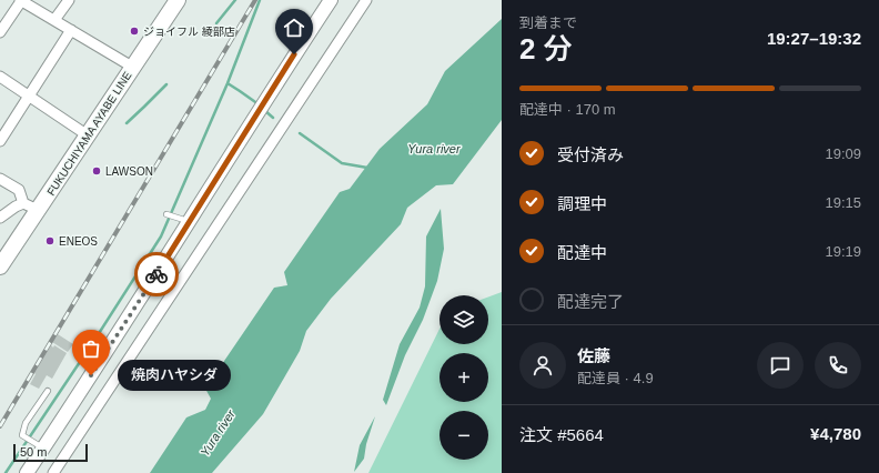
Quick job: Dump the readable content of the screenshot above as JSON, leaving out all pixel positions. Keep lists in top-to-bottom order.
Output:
{
  "streets": {
    "main road": ["FUKUCHIYAMA AYABE LINE"]
  },
  "water": ["Yura river"],
  "places": [
    "ジョイフル 綾部店",
    "LAWSON",
    "ENEOS",
    "焼肉ハヤシダ"
  ],
  "scale_bar": "50 m",
  "page": {
    "heading": ["2 分", "到着まで", "19:27–19:32"],
    "panel": [
      "佐藤",
      "配達員 · 4.9",
      "注文 #5664",
      "¥4,780"
    ],
    "bar": "配達中 · 170 m",
    "list": [
      ["受付済み", "19:09"],
      ["調理中", "19:15"],
      ["配達中", "19:19"],
      "配達完了"
    ],
    "map_buttons": ["+", "−"],
    "bubble": "焼肉ハヤシダ",
    "scale": "50 m"
  }
}
